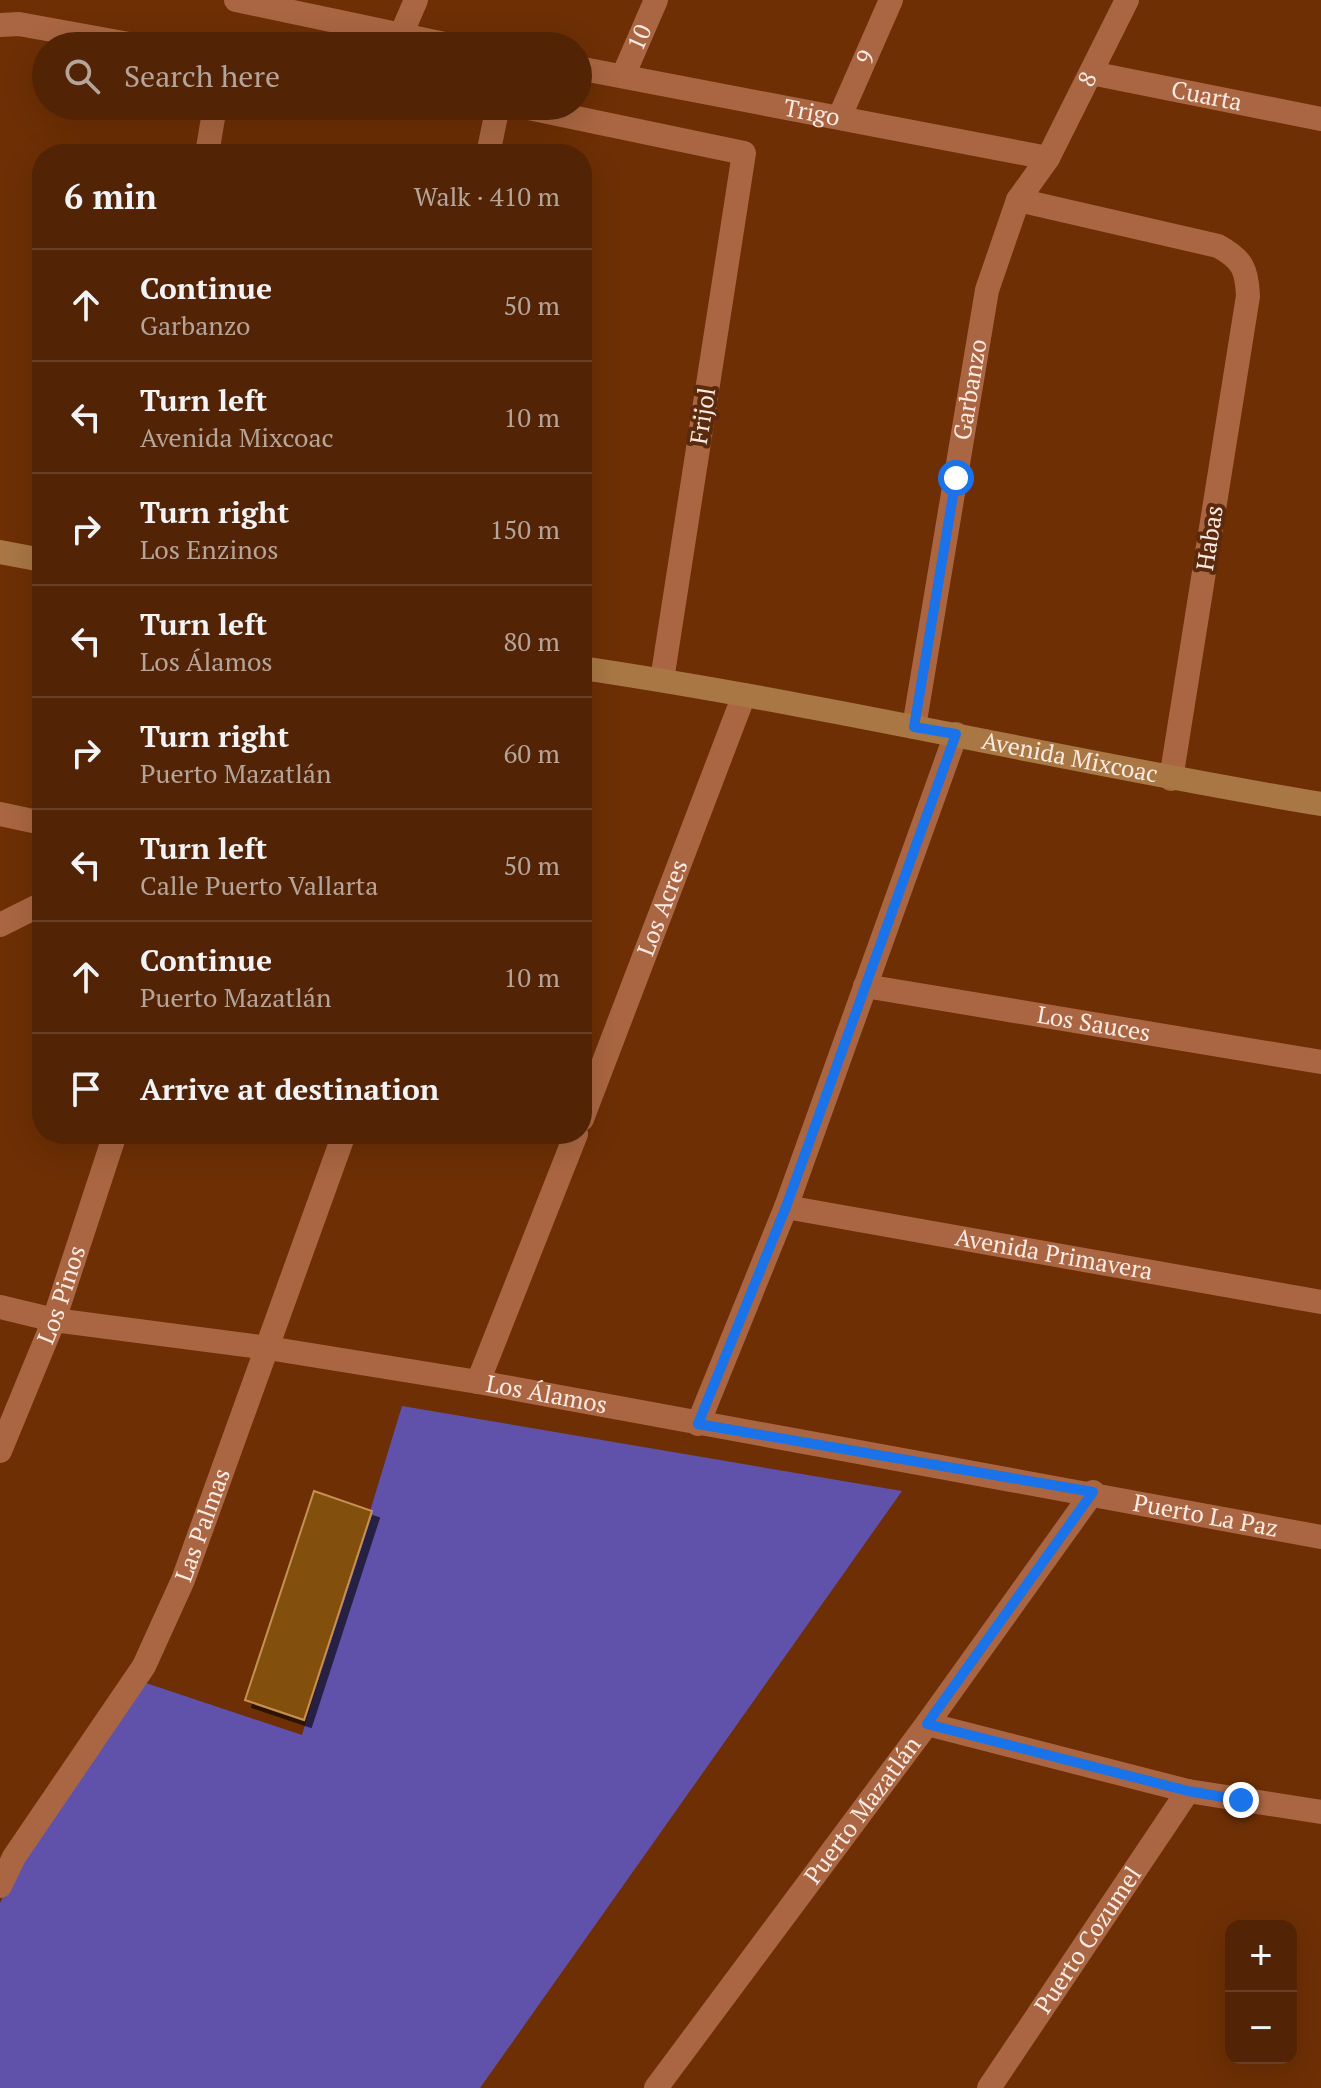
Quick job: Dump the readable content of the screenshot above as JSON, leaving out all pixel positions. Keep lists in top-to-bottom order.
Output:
{
  "streets": {
    "street": [
      "10",
      "9",
      "8",
      "Cuarta",
      "Trigo",
      "Garbanzo",
      "Frijol",
      "Habas",
      "Avenida Mixcoac",
      "Los Acres",
      "Los Sauces",
      "Avenida Primavera",
      "Los Pinos",
      "Los Álamos",
      "Puerto La Paz",
      "Las Palmas",
      "Puerto Mazatlán",
      "Puerto Cozumel"
    ]
  },
  "crossings": [
    ["10", "Trigo"],
    ["9", "Trigo"],
    ["8", "Cuarta"],
    ["8", "Trigo"],
    ["8", "Garbanzo"],
    ["Trigo", "Garbanzo"],
    ["Garbanzo", "Habas"],
    ["Garbanzo", "Avenida Mixcoac"],
    ["Frijol", "Avenida Mixcoac"],
    ["Habas", "Avenida Mixcoac"],
    ["Avenida Mixcoac", "Los Acres"],
    ["Los Pinos", "Los Álamos"],
    ["Los Álamos", "Puerto La Paz"],
    ["Los Álamos", "Las Palmas"],
    ["Los Álamos", "Puerto Mazatlán"],
    ["Puerto La Paz", "Puerto Mazatlán"]
  ],
  "page": {
    "search": "Search here",
    "heading": ["6 min", "Walk · 410 m"],
    "list": [
      ["Continue", "Garbanzo", "50 m"],
      ["Turn left", "Avenida Mixcoac", "10 m"],
      ["Turn right", "Los Enzinos", "150 m"],
      ["Turn left", "Los Álamos", "80 m"],
      ["Turn right", "Puerto Mazatlán", "60 m"],
      ["Turn left", "Calle Puerto Vallarta", "50 m"],
      ["Continue", "Puerto Mazatlán", "10 m"],
      "Arrive at destination"
    ],
    "map_buttons": ["+", "−"]
  }
}
